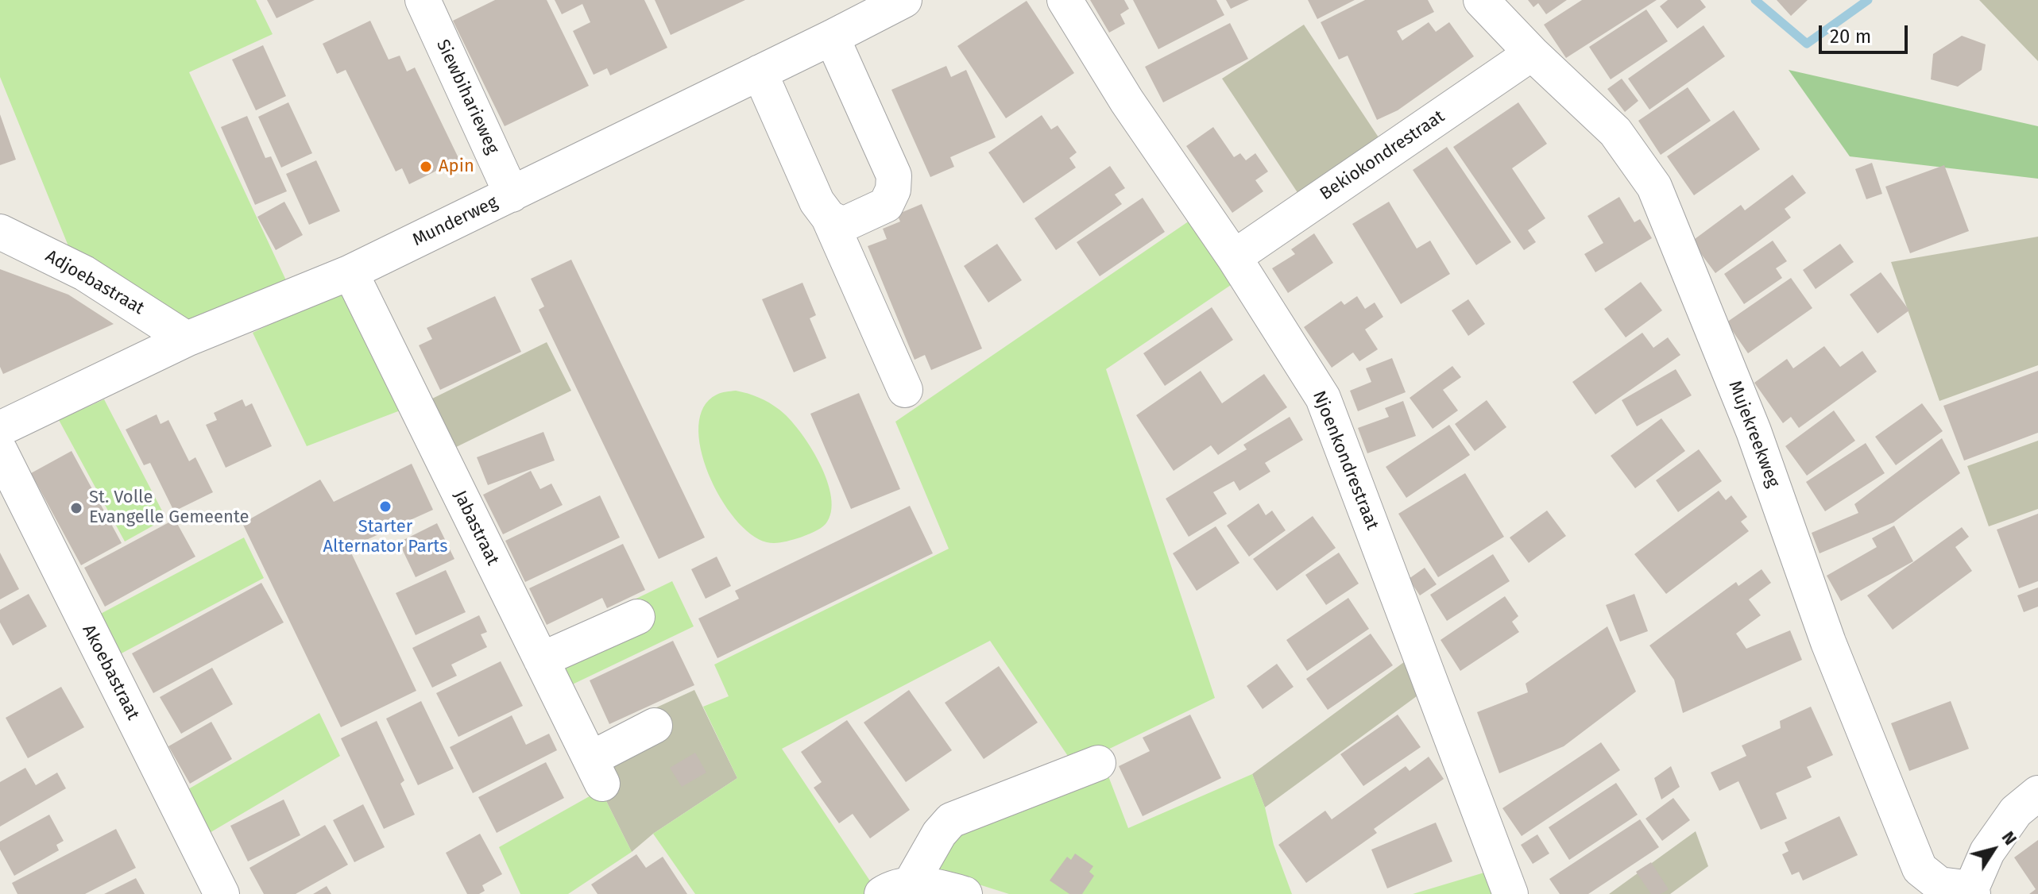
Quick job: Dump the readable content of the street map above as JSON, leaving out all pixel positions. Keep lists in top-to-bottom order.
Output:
{
  "streets": {
    "street": [
      "Siewbiharieweg",
      "Bekiokondrestraat",
      "Munderweg",
      "Adjoebastraat",
      "Mujekreekweg",
      "Njoenkondrestraat",
      "Jabastraat",
      "Akoebastraat"
    ]
  },
  "crossings": [
    ["Siewbiharieweg", "Munderweg"],
    ["Bekiokondrestraat", "Mujekreekweg"],
    ["Bekiokondrestraat", "Njoenkondrestraat"],
    ["Munderweg", "Adjoebastraat"],
    ["Munderweg", "Jabastraat"]
  ],
  "places": ["Apin", "Starter Alternator Parts", "St. Volle Evangelle Gemeente"],
  "scale_bar": "20 m",
  "north": "top right"
}
